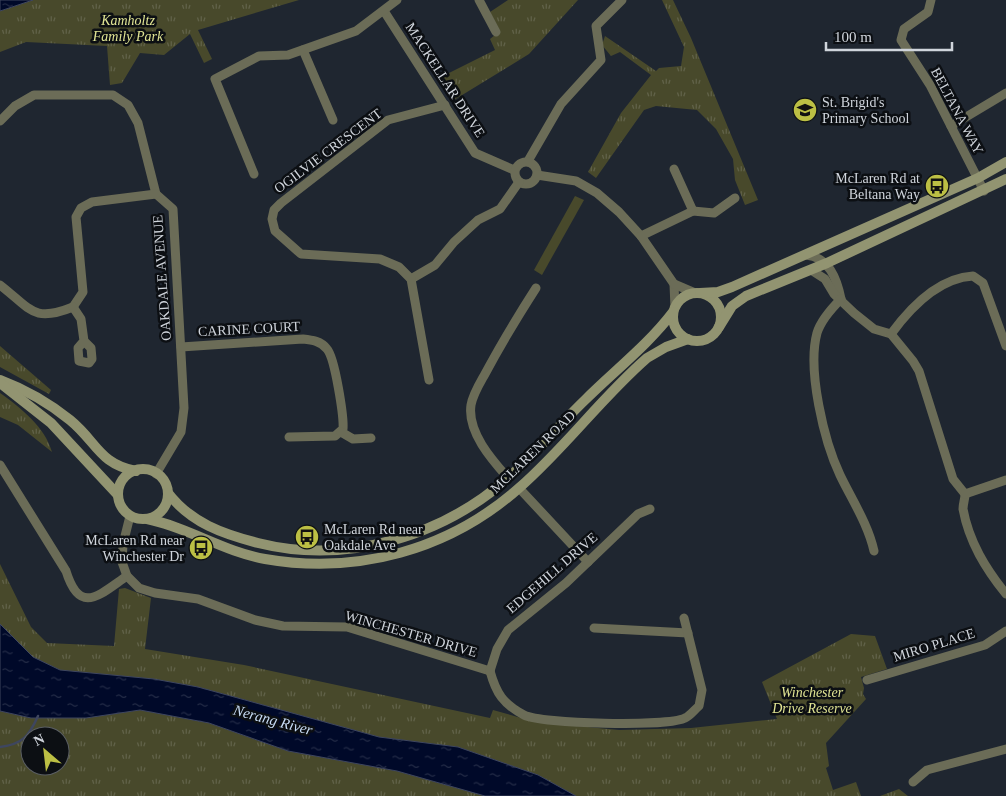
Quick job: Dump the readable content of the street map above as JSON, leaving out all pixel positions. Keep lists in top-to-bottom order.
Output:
{
  "streets": {
    "main road": ["MCLAREN ROAD"],
    "street": [
      "MACKELLAR DRIVE",
      "BELTANA WAY",
      "OGILVIE CRESCENT",
      "OAKDALE AVENUE",
      "CARINE COURT",
      "EDGEHILL DRIVE",
      "WINCHESTER DRIVE",
      "MIRO PLACE"
    ]
  },
  "crossings": [
    ["MACKELLAR DRIVE", "OGILVIE CRESCENT"],
    ["OAKDALE AVENUE", "CARINE COURT"],
    ["OAKDALE AVENUE", "MCLAREN ROAD"],
    ["EDGEHILL DRIVE", "WINCHESTER DRIVE"]
  ],
  "water": ["Nerang River"],
  "parks": ["Kamholtz Family Park", "Winchester Drive Reserve"],
  "places": {
    "school or university": ["St. Brigid's Primary School"],
    "bus stop": ["McLaren Rd at Beltana Way", "McLaren Rd near Oakdale Ave", "McLaren Rd near Winchester Dr"]
  },
  "scale_bar": "100 m",
  "north": "top left"
}
